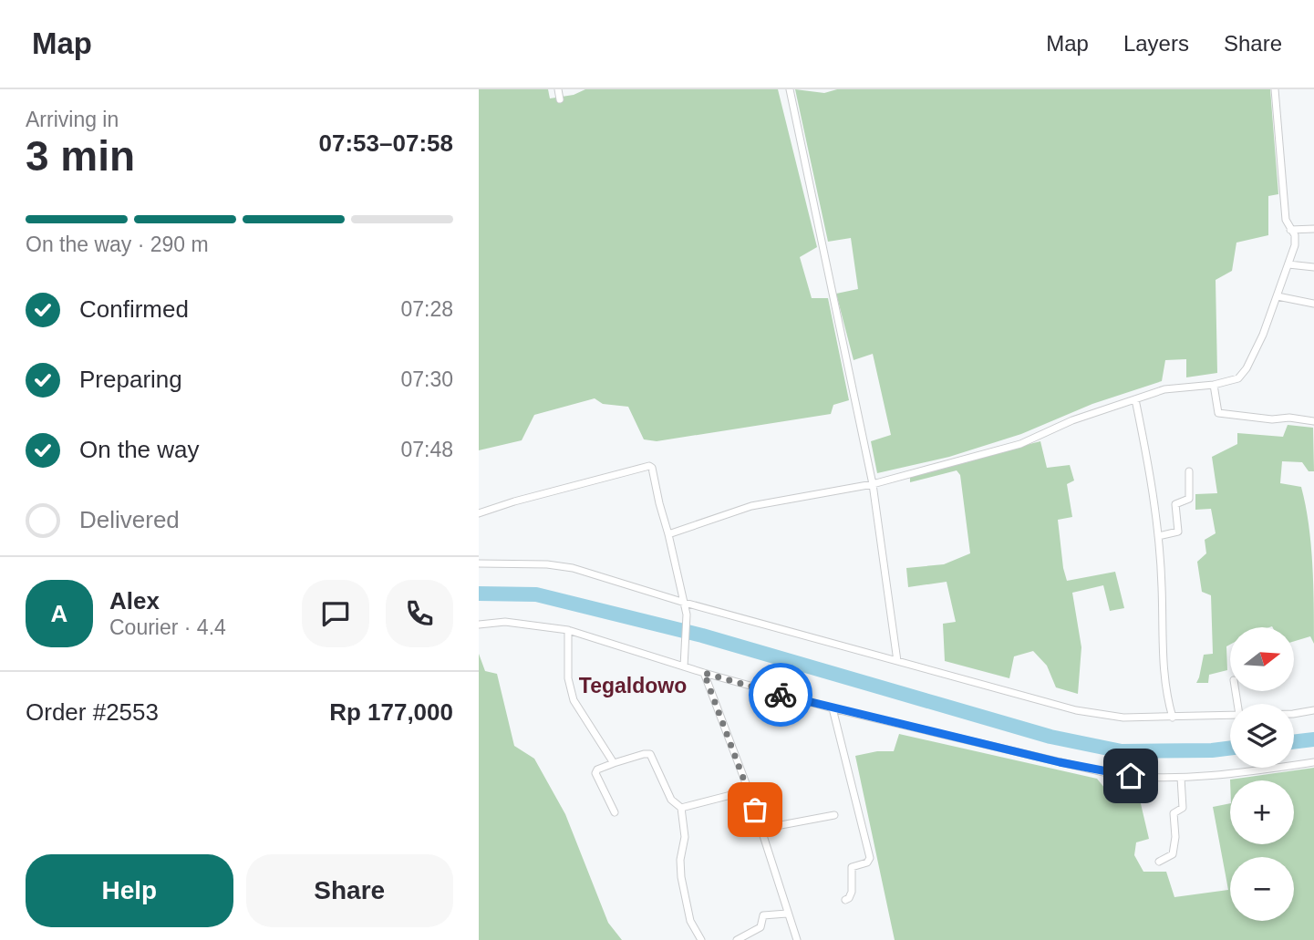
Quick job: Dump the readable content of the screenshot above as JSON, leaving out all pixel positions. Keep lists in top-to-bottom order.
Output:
{
  "districts": ["Tegaldowo"],
  "north": "right",
  "page": {
    "header": "Map",
    "nav": ["Map", "Layers", "Share"],
    "heading": ["3 min", "Arriving in", "07:53–07:58"],
    "panel": [
      "Alex",
      "Courier · 4.4",
      "Order #2553",
      "Rp 177,000"
    ],
    "bar": "On the way · 290 m",
    "list": [
      ["Confirmed", "07:28"],
      ["Preparing", "07:30"],
      ["On the way", "07:48"],
      "Delivered"
    ],
    "round": "A",
    "map_buttons": ["+", "−"],
    "buttons": ["Help", "Share"]
  }
}
